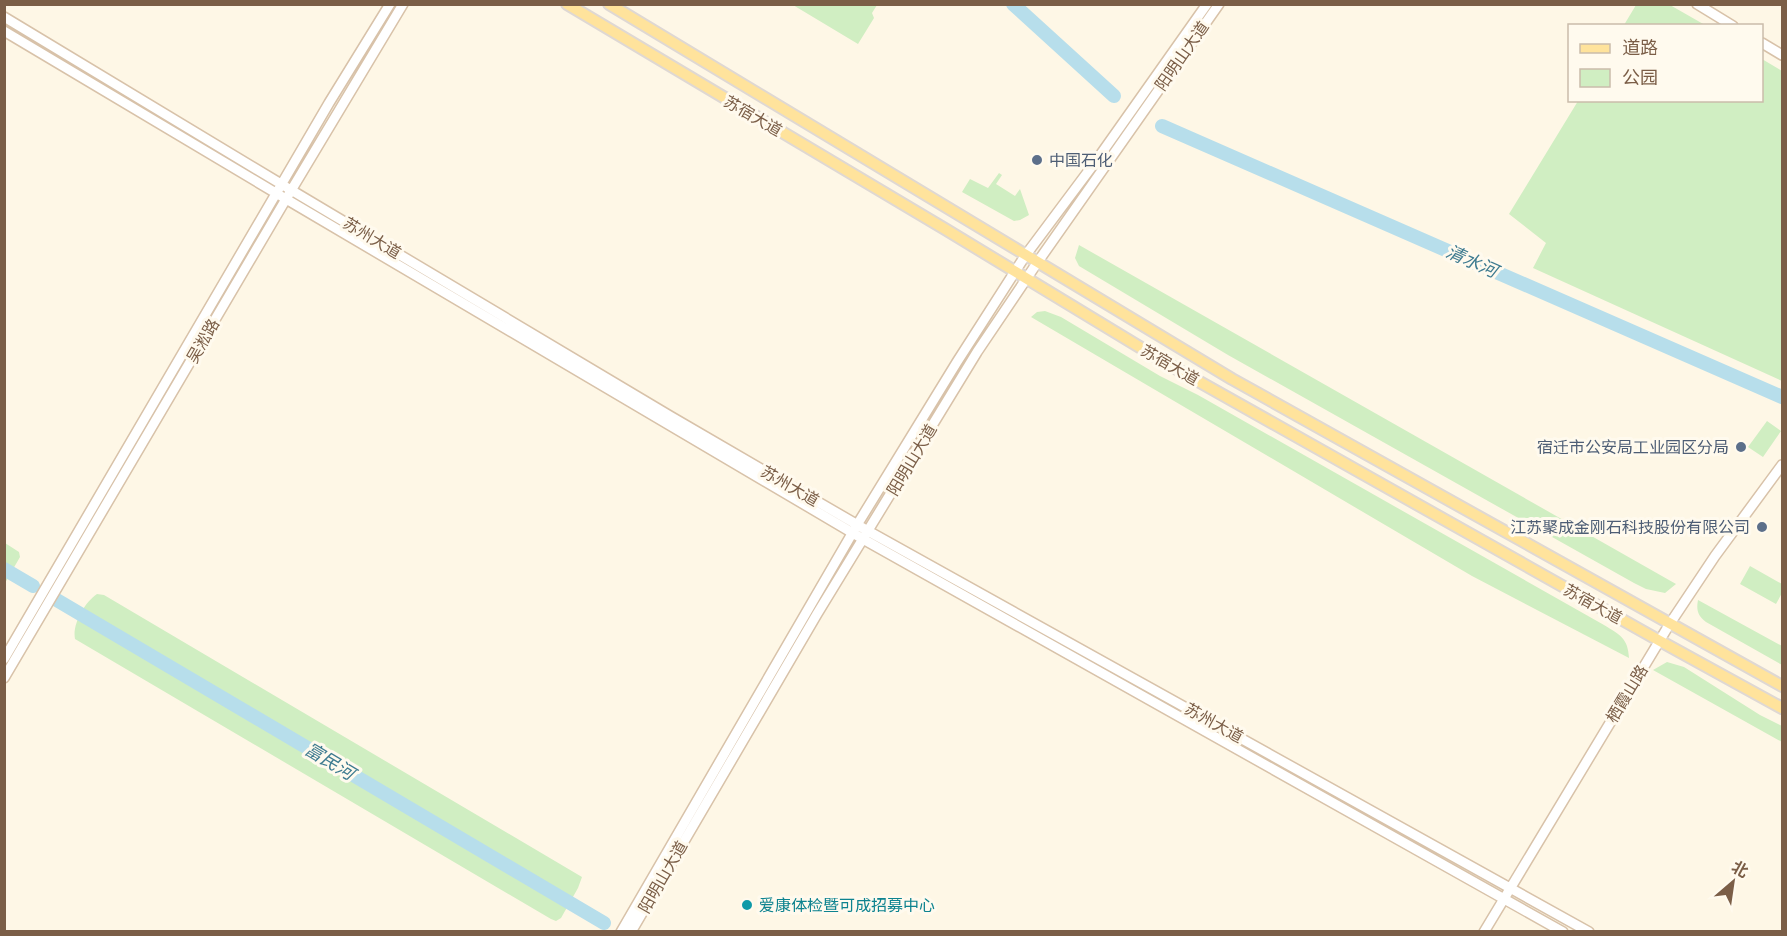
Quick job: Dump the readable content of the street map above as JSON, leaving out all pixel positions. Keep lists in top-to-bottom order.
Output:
{
  "streets": {
    "main road": [
      "阳明山大道",
      "苏宿大道",
      "苏州大道",
      "吴淞路",
      "栖霞山路"
    ]
  },
  "crossings": [
    ["阳明山大道", "苏宿大道"],
    ["阳明山大道", "苏州大道"],
    ["苏宿大道", "栖霞山路"],
    ["苏州大道", "吴淞路"],
    ["苏州大道", "栖霞山路"]
  ],
  "water": ["清水河", "富民河"],
  "places": [
    "中国石化",
    "宿迁市公安局工业园区分局",
    "江苏聚成金刚石科技股份有限公司",
    "爱康体检暨可成招募中心"
  ],
  "legend": ["道路", "公园"],
  "north": "top right"
}
